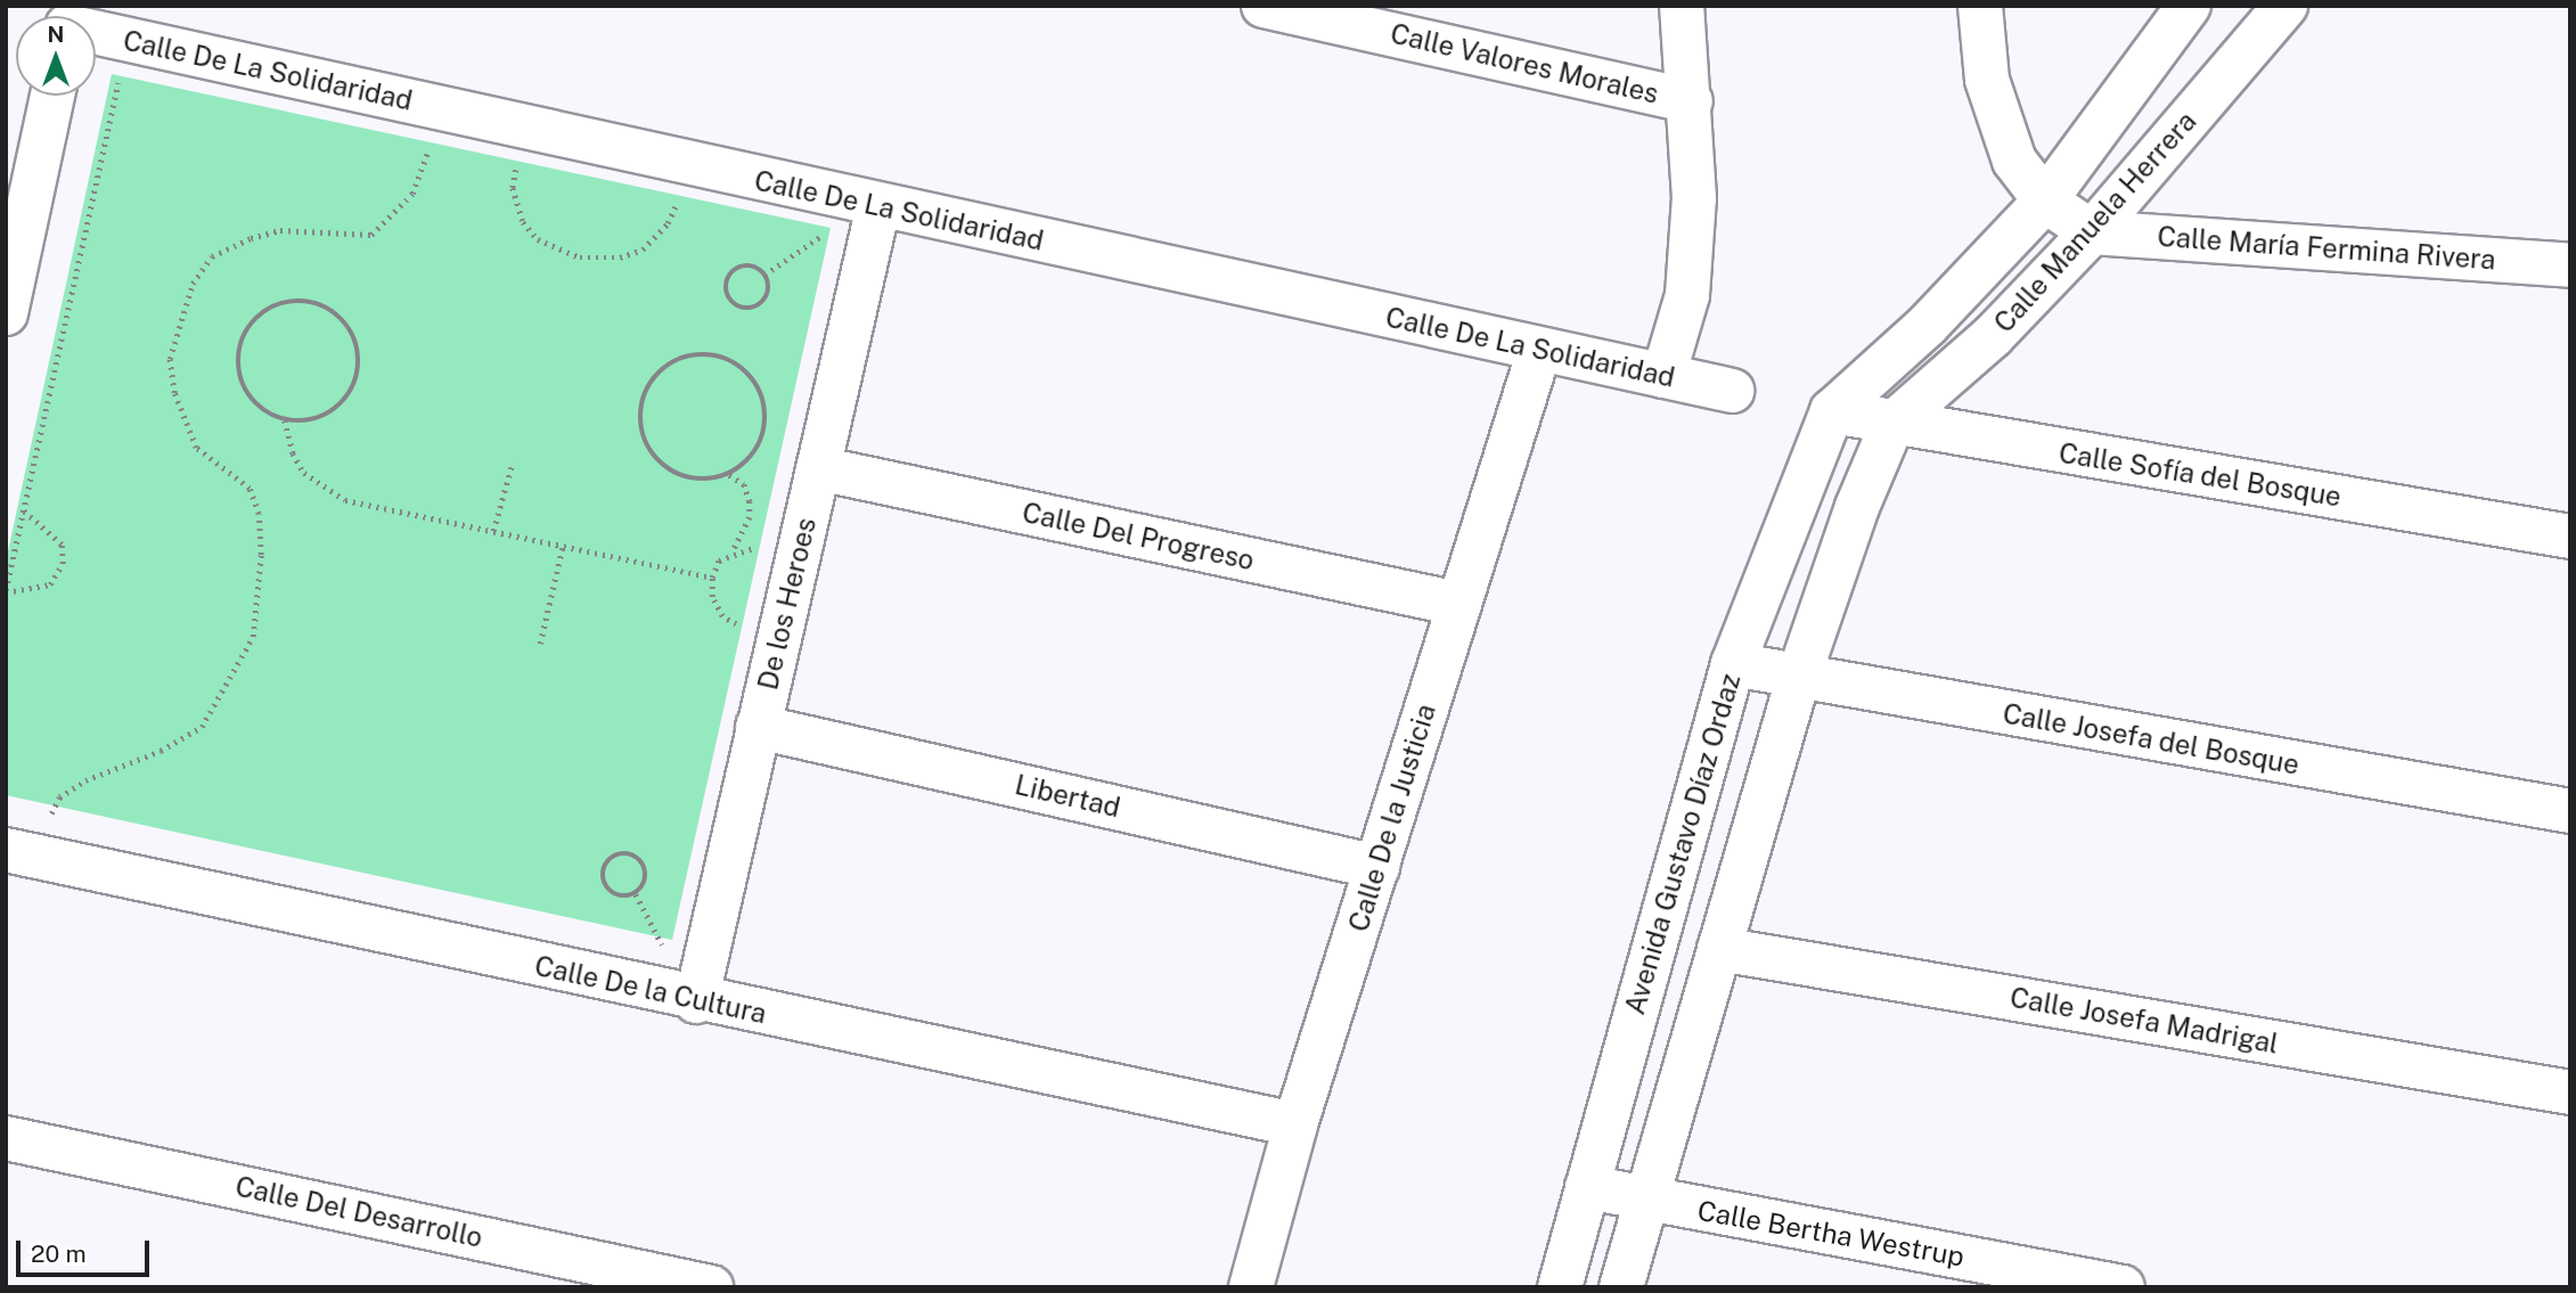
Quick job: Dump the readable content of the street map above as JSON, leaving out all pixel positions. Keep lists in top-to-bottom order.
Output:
{
  "streets": {
    "street": [
      "Calle Valores Morales",
      "Calle De La Solidaridad",
      "Calle Manuela Herrera",
      "Calle María Fermina Rivera",
      "Calle Sofía del Bosque",
      "Calle Del Progreso",
      "De los Heroes",
      "Calle Josefa del Bosque",
      "Libertad",
      "Calle De la Justicia",
      "Avenida Gustavo Díaz Ordaz",
      "Calle De la Cultura",
      "Calle Josefa Madrigal",
      "Calle Del Desarrollo",
      "Calle Bertha Westrup"
    ]
  },
  "crossings": [
    ["Calle De La Solidaridad", "De los Heroes"],
    ["Calle De La Solidaridad", "Calle De la Justicia"],
    ["Calle Manuela Herrera", "Calle María Fermina Rivera"],
    ["Calle Manuela Herrera", "Calle Sofía del Bosque"],
    ["Calle Manuela Herrera", "Avenida Gustavo Díaz Ordaz"],
    ["Calle Sofía del Bosque", "Avenida Gustavo Díaz Ordaz"],
    ["Calle Del Progreso", "De los Heroes"],
    ["Calle Del Progreso", "Calle De la Justicia"],
    ["De los Heroes", "Libertad"],
    ["De los Heroes", "Calle De la Cultura"],
    ["Calle Josefa del Bosque", "Avenida Gustavo Díaz Ordaz"],
    ["Libertad", "Calle De la Justicia"],
    ["Calle De la Justicia", "Calle De la Cultura"],
    ["Avenida Gustavo Díaz Ordaz", "Calle Bertha Westrup"]
  ],
  "scale_bar": "20 m",
  "north": "top"
}
